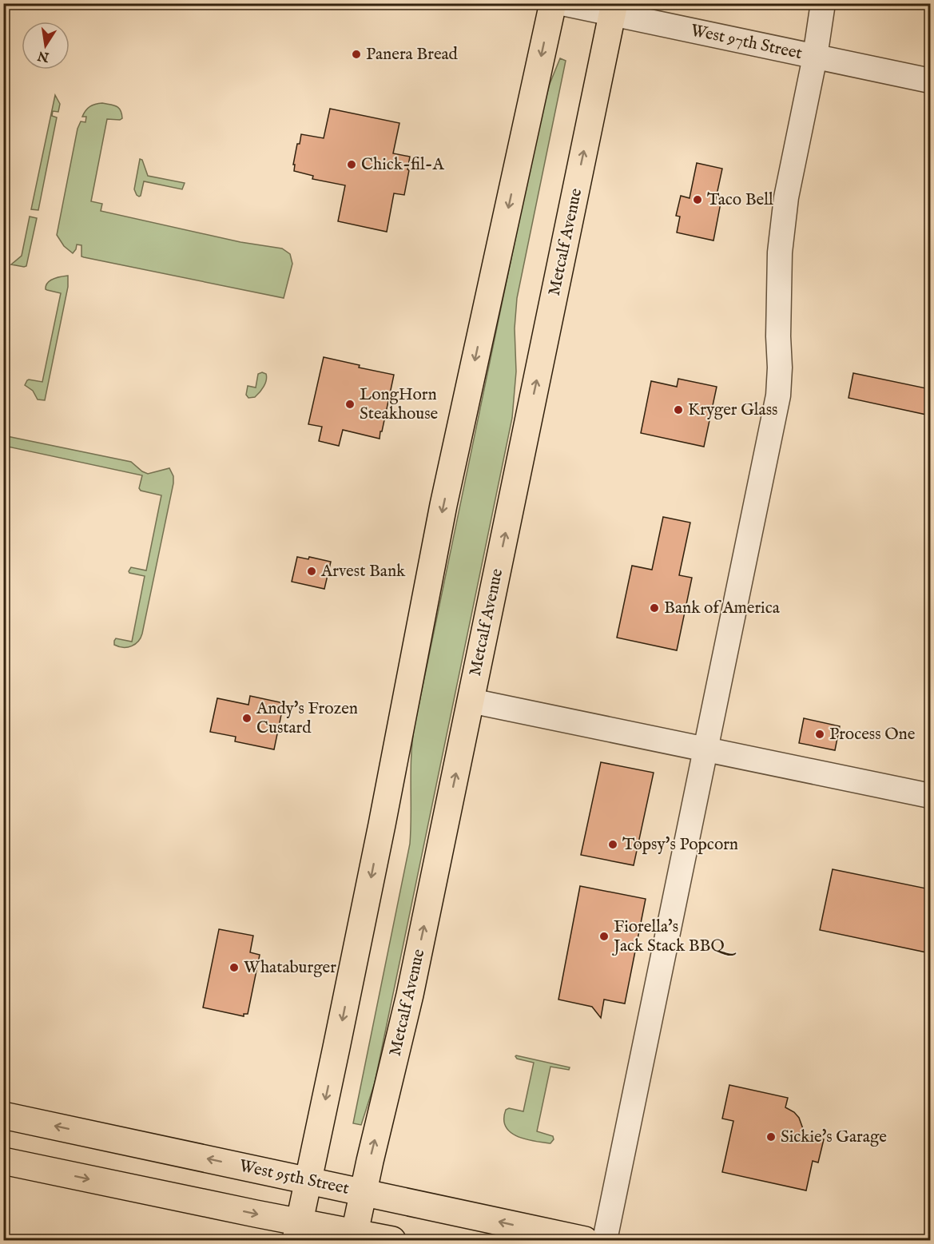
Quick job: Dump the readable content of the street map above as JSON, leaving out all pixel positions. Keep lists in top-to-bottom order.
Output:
{
  "streets": {
    "main road": ["Metcalf Avenue", "West 95th Street"],
    "street": ["West 97th Street"]
  },
  "crossings": [
    ["West 97th Street", "Metcalf Avenue"],
    ["Metcalf Avenue", "West 95th Street"]
  ],
  "places": [
    "Panera Bread",
    "Chick-fil-A",
    "Taco Bell",
    "LongHorn Steakhouse",
    "Kryger Glass",
    "Arvest Bank",
    "Bank of America",
    "Andy's Frozen Custard",
    "Process One",
    "Topsy's Popcorn",
    "Fiorella's Jack Stack BBQ",
    "Whataburger",
    "Sickie's Garage"
  ],
  "north": "bottom"
}
